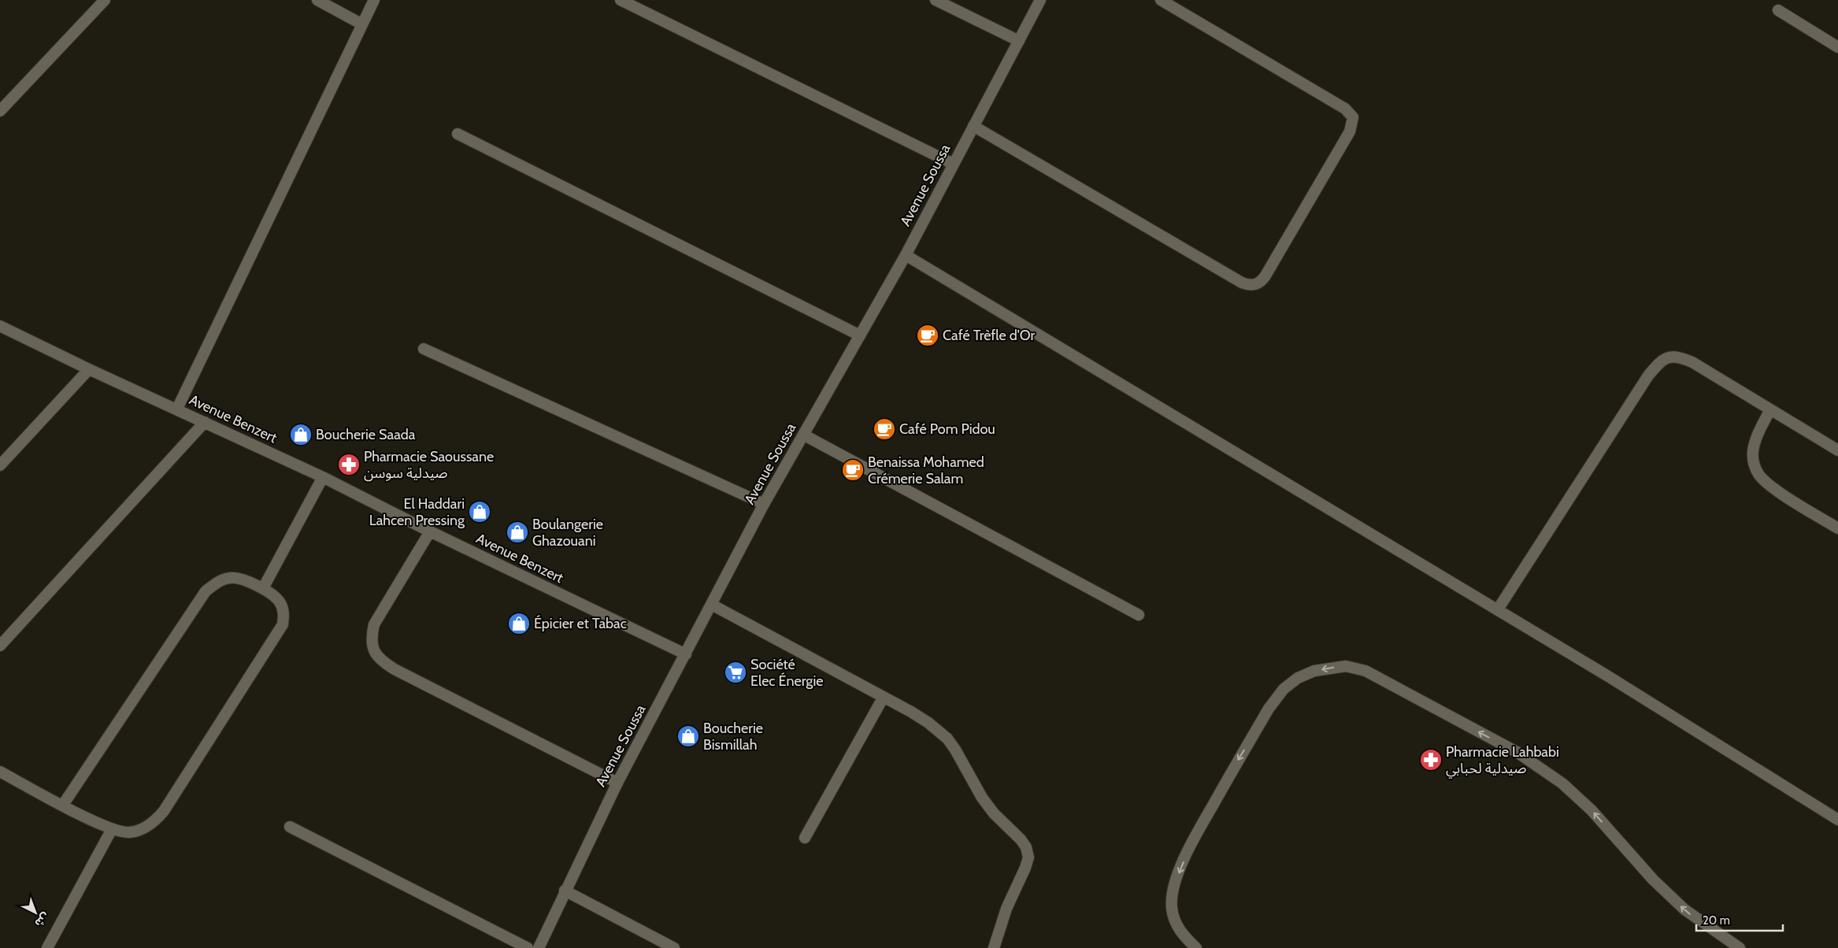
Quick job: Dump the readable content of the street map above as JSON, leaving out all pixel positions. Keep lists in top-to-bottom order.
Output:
{
  "streets": {
    "street": ["Avenue Soussa", "Avenue Benzert"]
  },
  "crossings": [
    ["Avenue Soussa", "Avenue Benzert"]
  ],
  "places": {
    "cafe": ["Café Trèfle d'Or", "Café Pom Pidou", "Benaissa Mohamed Crémerie Salam"],
    "shop": [
      "Boucherie Saada",
      "El Haddari Lahcen Pressing",
      "Boulangerie Ghazouani",
      "Épicier et Tabac",
      "Boucherie Bismillah"
    ],
    "pharmacy": ["Pharmacie Saoussane صيدلية سوسن", "Pharmacie Lahbabi صيدلية لحبابي"],
    "supermarket": ["Société Elec Énergie"]
  },
  "scale_bar": "20 m",
  "north": "bottom right"
}
